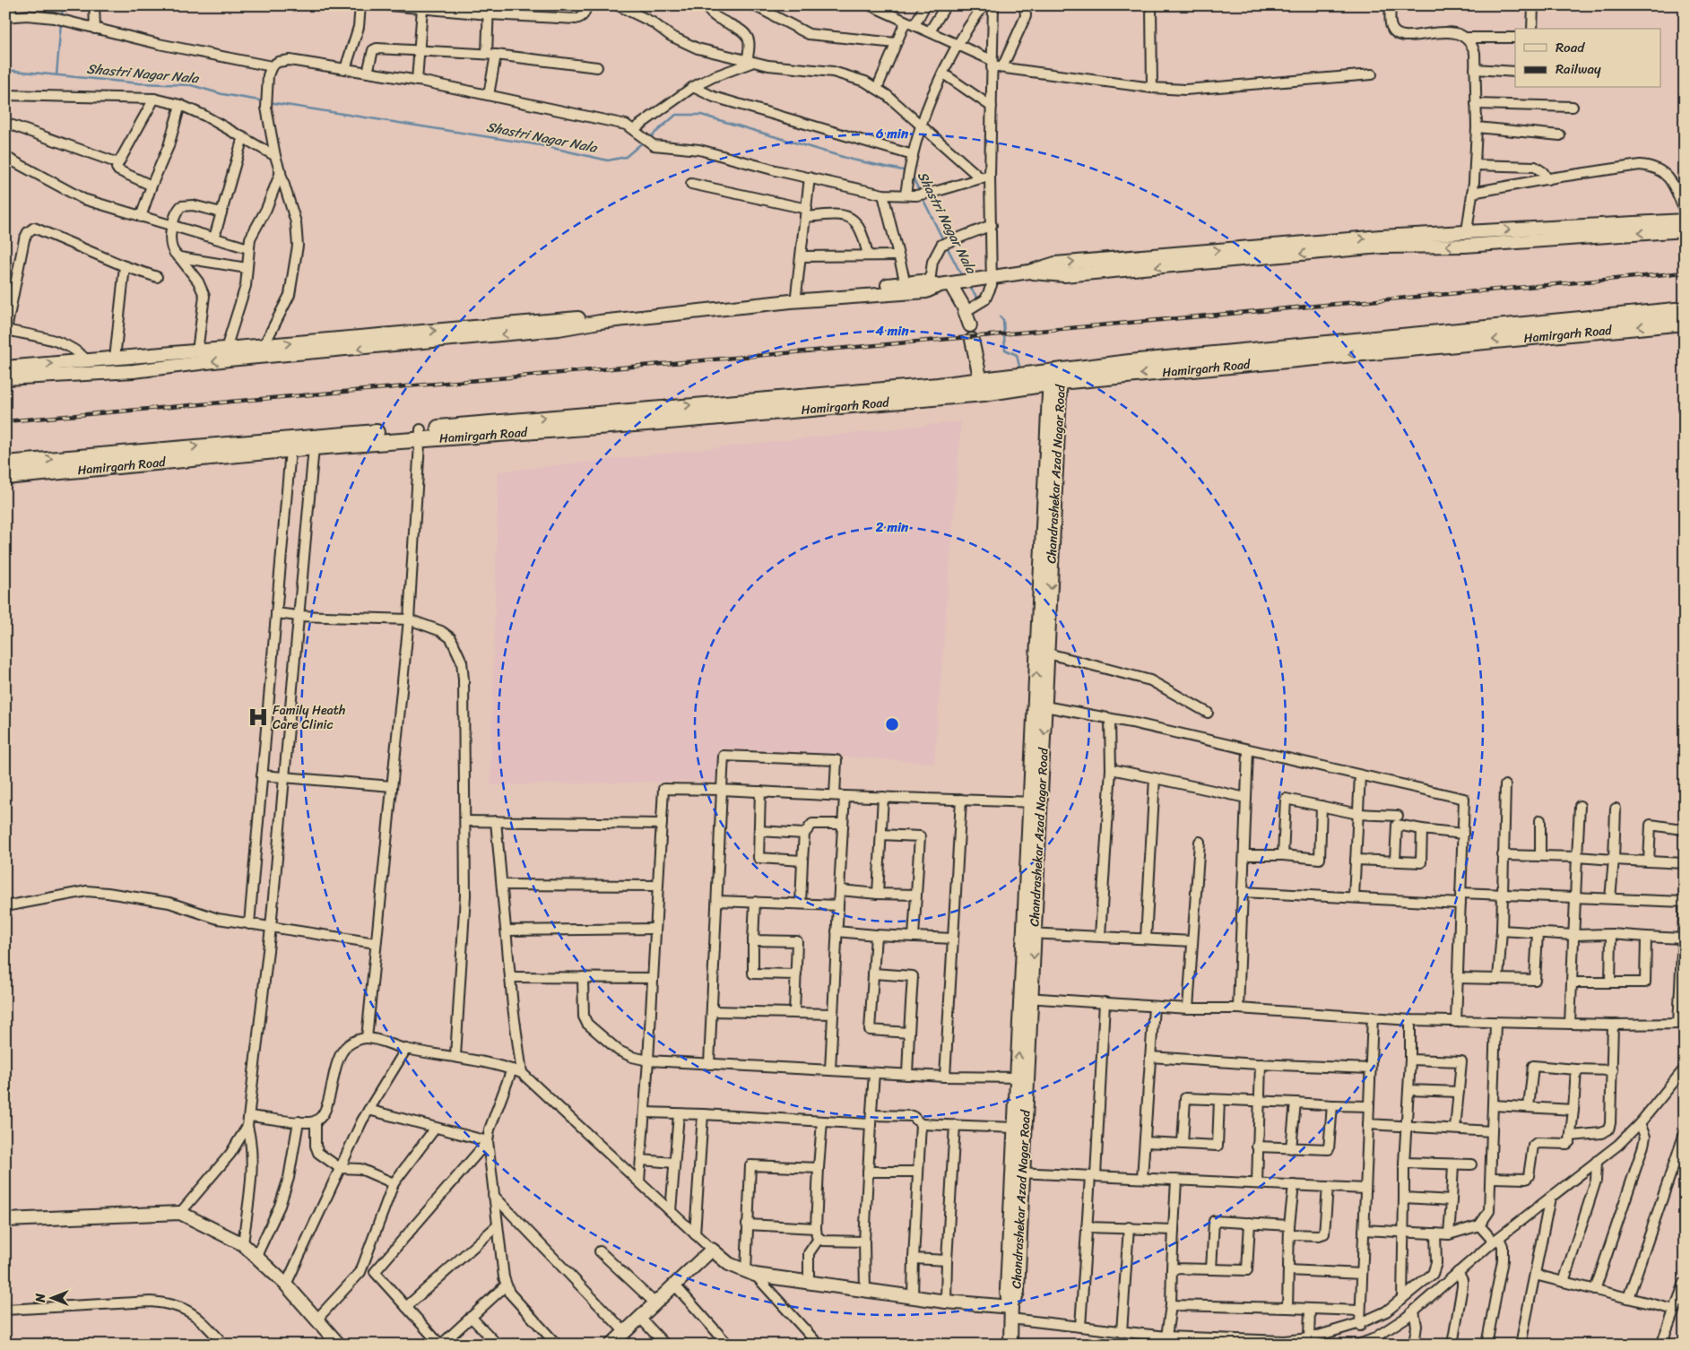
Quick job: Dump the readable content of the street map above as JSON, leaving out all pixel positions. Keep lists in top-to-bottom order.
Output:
{
  "streets": {
    "main road": ["Hamirgarh Road"],
    "street": ["Chandrashekar Azad Nagar Road"]
  },
  "crossings": [
    ["Hamirgarh Road", "Chandrashekar Azad Nagar Road"]
  ],
  "water": ["Shastri Nagar Nala"],
  "places": {
    "hospital": ["Family Heath Care Clinic"]
  },
  "legend": ["Road", "Railway"],
  "north": "left",
  "rings": ["6 min", "4 min", "2 min"]
}
